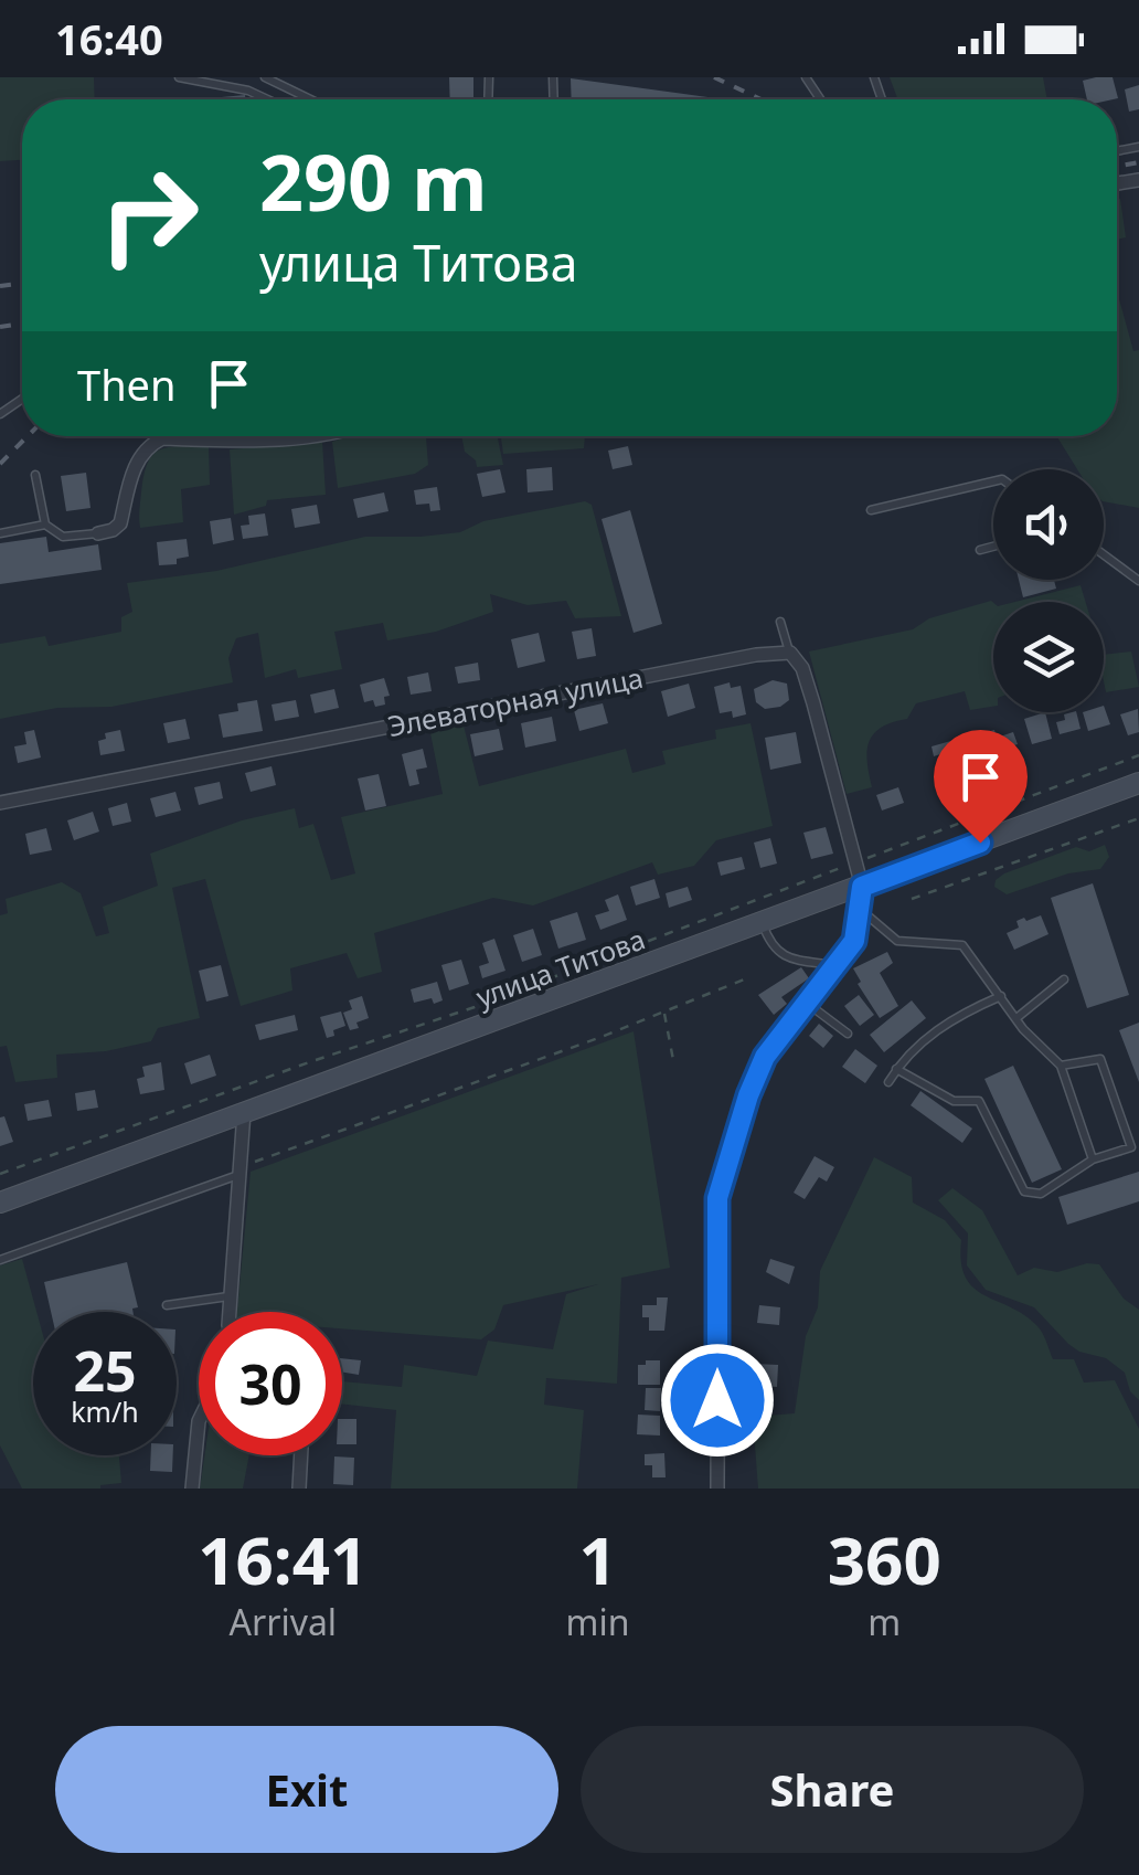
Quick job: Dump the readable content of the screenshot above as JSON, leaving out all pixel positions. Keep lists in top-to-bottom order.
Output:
{
  "streets": {
    "main road": ["улица Титова"],
    "street": ["Элеваторная улица"]
  },
  "page": {
    "status": "16:40",
    "turn": ["290 m", "улица Титова"],
    "then": "Then",
    "speed": "25 km/h",
    "limit": "30",
    "eta": [
      "16:41",
      "Arrival",
      "1",
      "min",
      "360",
      "m"
    ],
    "buttons": ["Exit", "Share"]
  }
}
